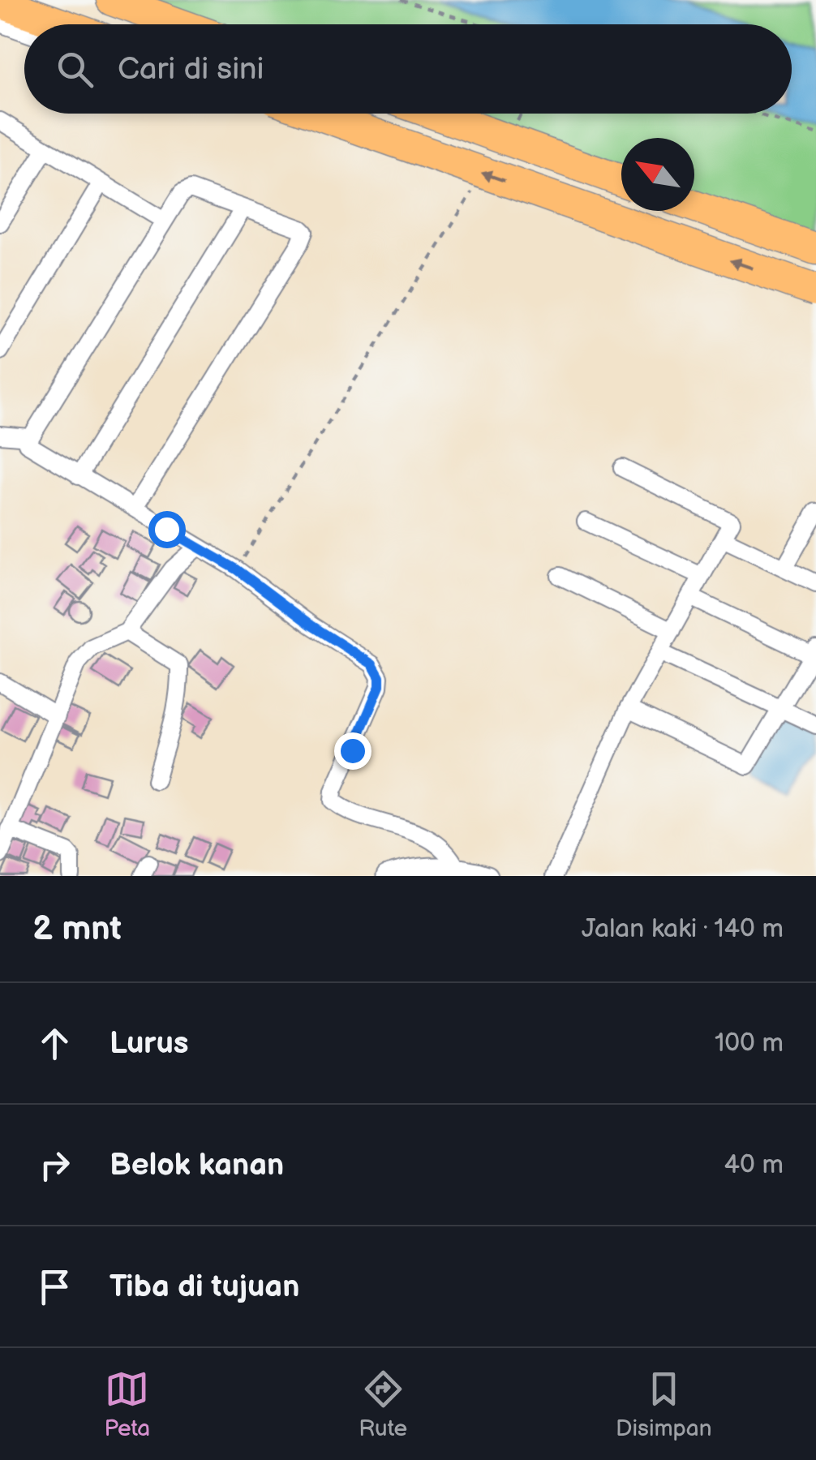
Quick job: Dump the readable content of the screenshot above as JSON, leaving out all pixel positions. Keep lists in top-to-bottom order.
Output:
{
  "north": "top left",
  "page": {
    "search": "Cari di sini",
    "heading": ["2 mnt", "Jalan kaki · 140 m"],
    "list": [
      ["Lurus", "100 m"],
      ["Belok kanan", "40 m"],
      "Tiba di tujuan"
    ],
    "nav": ["Peta", "Rute", "Disimpan"]
  }
}
